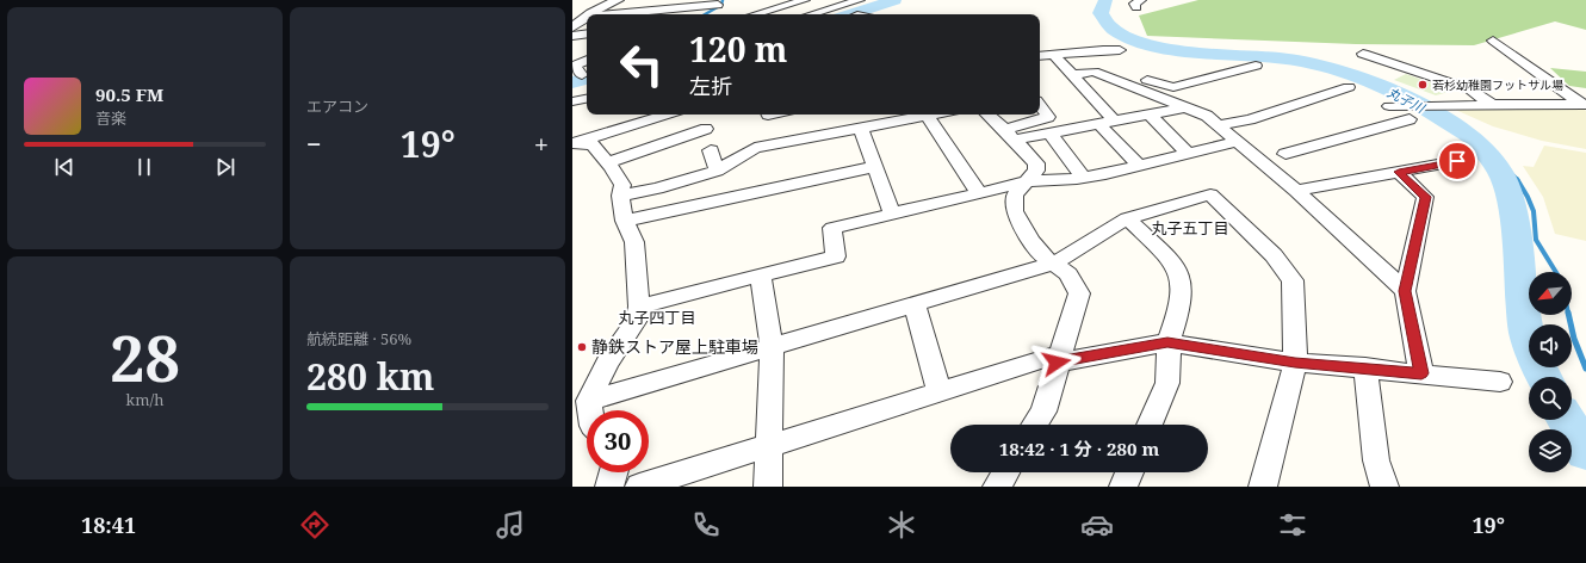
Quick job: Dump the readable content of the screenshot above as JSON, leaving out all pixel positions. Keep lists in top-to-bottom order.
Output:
{
  "districts": ["丸子五丁目", "丸子四丁目"],
  "water": ["丸子川"],
  "places": ["若杉幼稚園フットサル場", "静鉄ストア屋上駐車場"],
  "north": "bottom left",
  "page": {
    "tile": [
      "エアコン",
      ["28", "km/h"],
      ["航続距離 · 56%", "280 km"]
    ],
    "turn": ["120 m", "左折"],
    "song": ["90.5 FM", "音楽"],
    "heat": ["−", "19°", "+"],
    "limit": "30",
    "trip": "18:42 · 1 分 · 280 m",
    "tabs": ["18:41", "19°"]
  }
}
